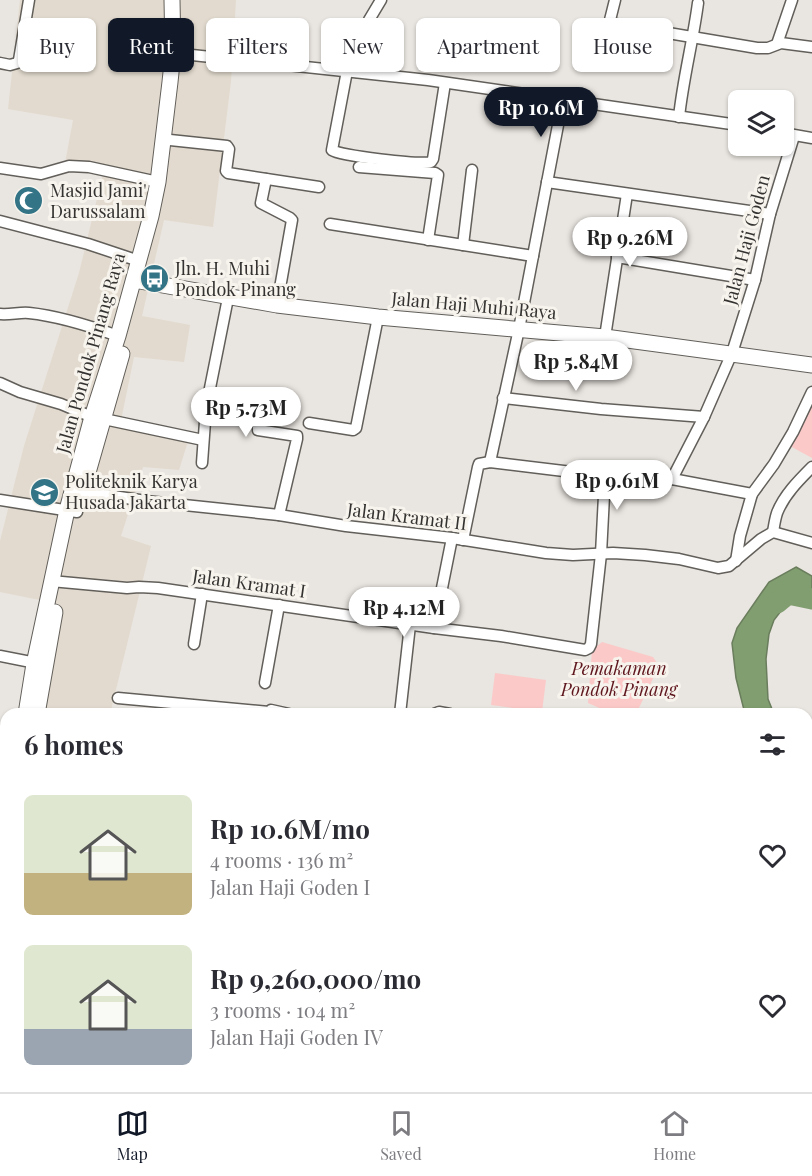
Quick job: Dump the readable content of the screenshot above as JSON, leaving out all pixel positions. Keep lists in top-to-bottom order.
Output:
{
  "streets": {
    "main road": ["Jalan Haji Muhi Raya", "Jalan Pondok Pinang Raya"],
    "street": ["Jalan Haji Goden", "Jalan Kramat II", "Jalan Kramat I"]
  },
  "crossings": [
    ["Jalan Haji Goden", "Jalan Haji Muhi Raya"],
    ["Jalan Haji Muhi Raya", "Jalan Pondok Pinang Raya"],
    ["Jalan Pondok Pinang Raya", "Jalan Kramat II"],
    ["Jalan Pondok Pinang Raya", "Jalan Kramat I"],
    ["Jalan Kramat II", "Jalan Kramat I"]
  ],
  "parks": ["Pemakaman Pondok Pinang"],
  "places": {
    "mosque": ["Masjid Jami' Darussalam"],
    "bus stop": ["Jln. H. Muhi Pondok Pinang"],
    "school or university": ["Politeknik Karya Husada Jakarta"]
  },
  "page": {
    "chip": [
      "Buy",
      "Rent",
      "Filters",
      "New",
      "Apartment",
      "House"
    ],
    "price": [
      "Rp 10.6M",
      "Rp 9.26M",
      "Rp 5.84M",
      "Rp 5.73M",
      "Rp 9.61M",
      "Rp 4.12M"
    ],
    "heading": "6 homes",
    "list": [
      {
        "name": "Rp 10.6M/mo",
        "note": "4 rooms · 136 m² · Jalan Haji Goden I"
      },
      {
        "name": "Rp 9,260,000/mo",
        "note": "3 rooms · 104 m² · Jalan Haji Goden IV"
      }
    ],
    "tabs": ["Map", "Saved", "Home"]
  }
}
